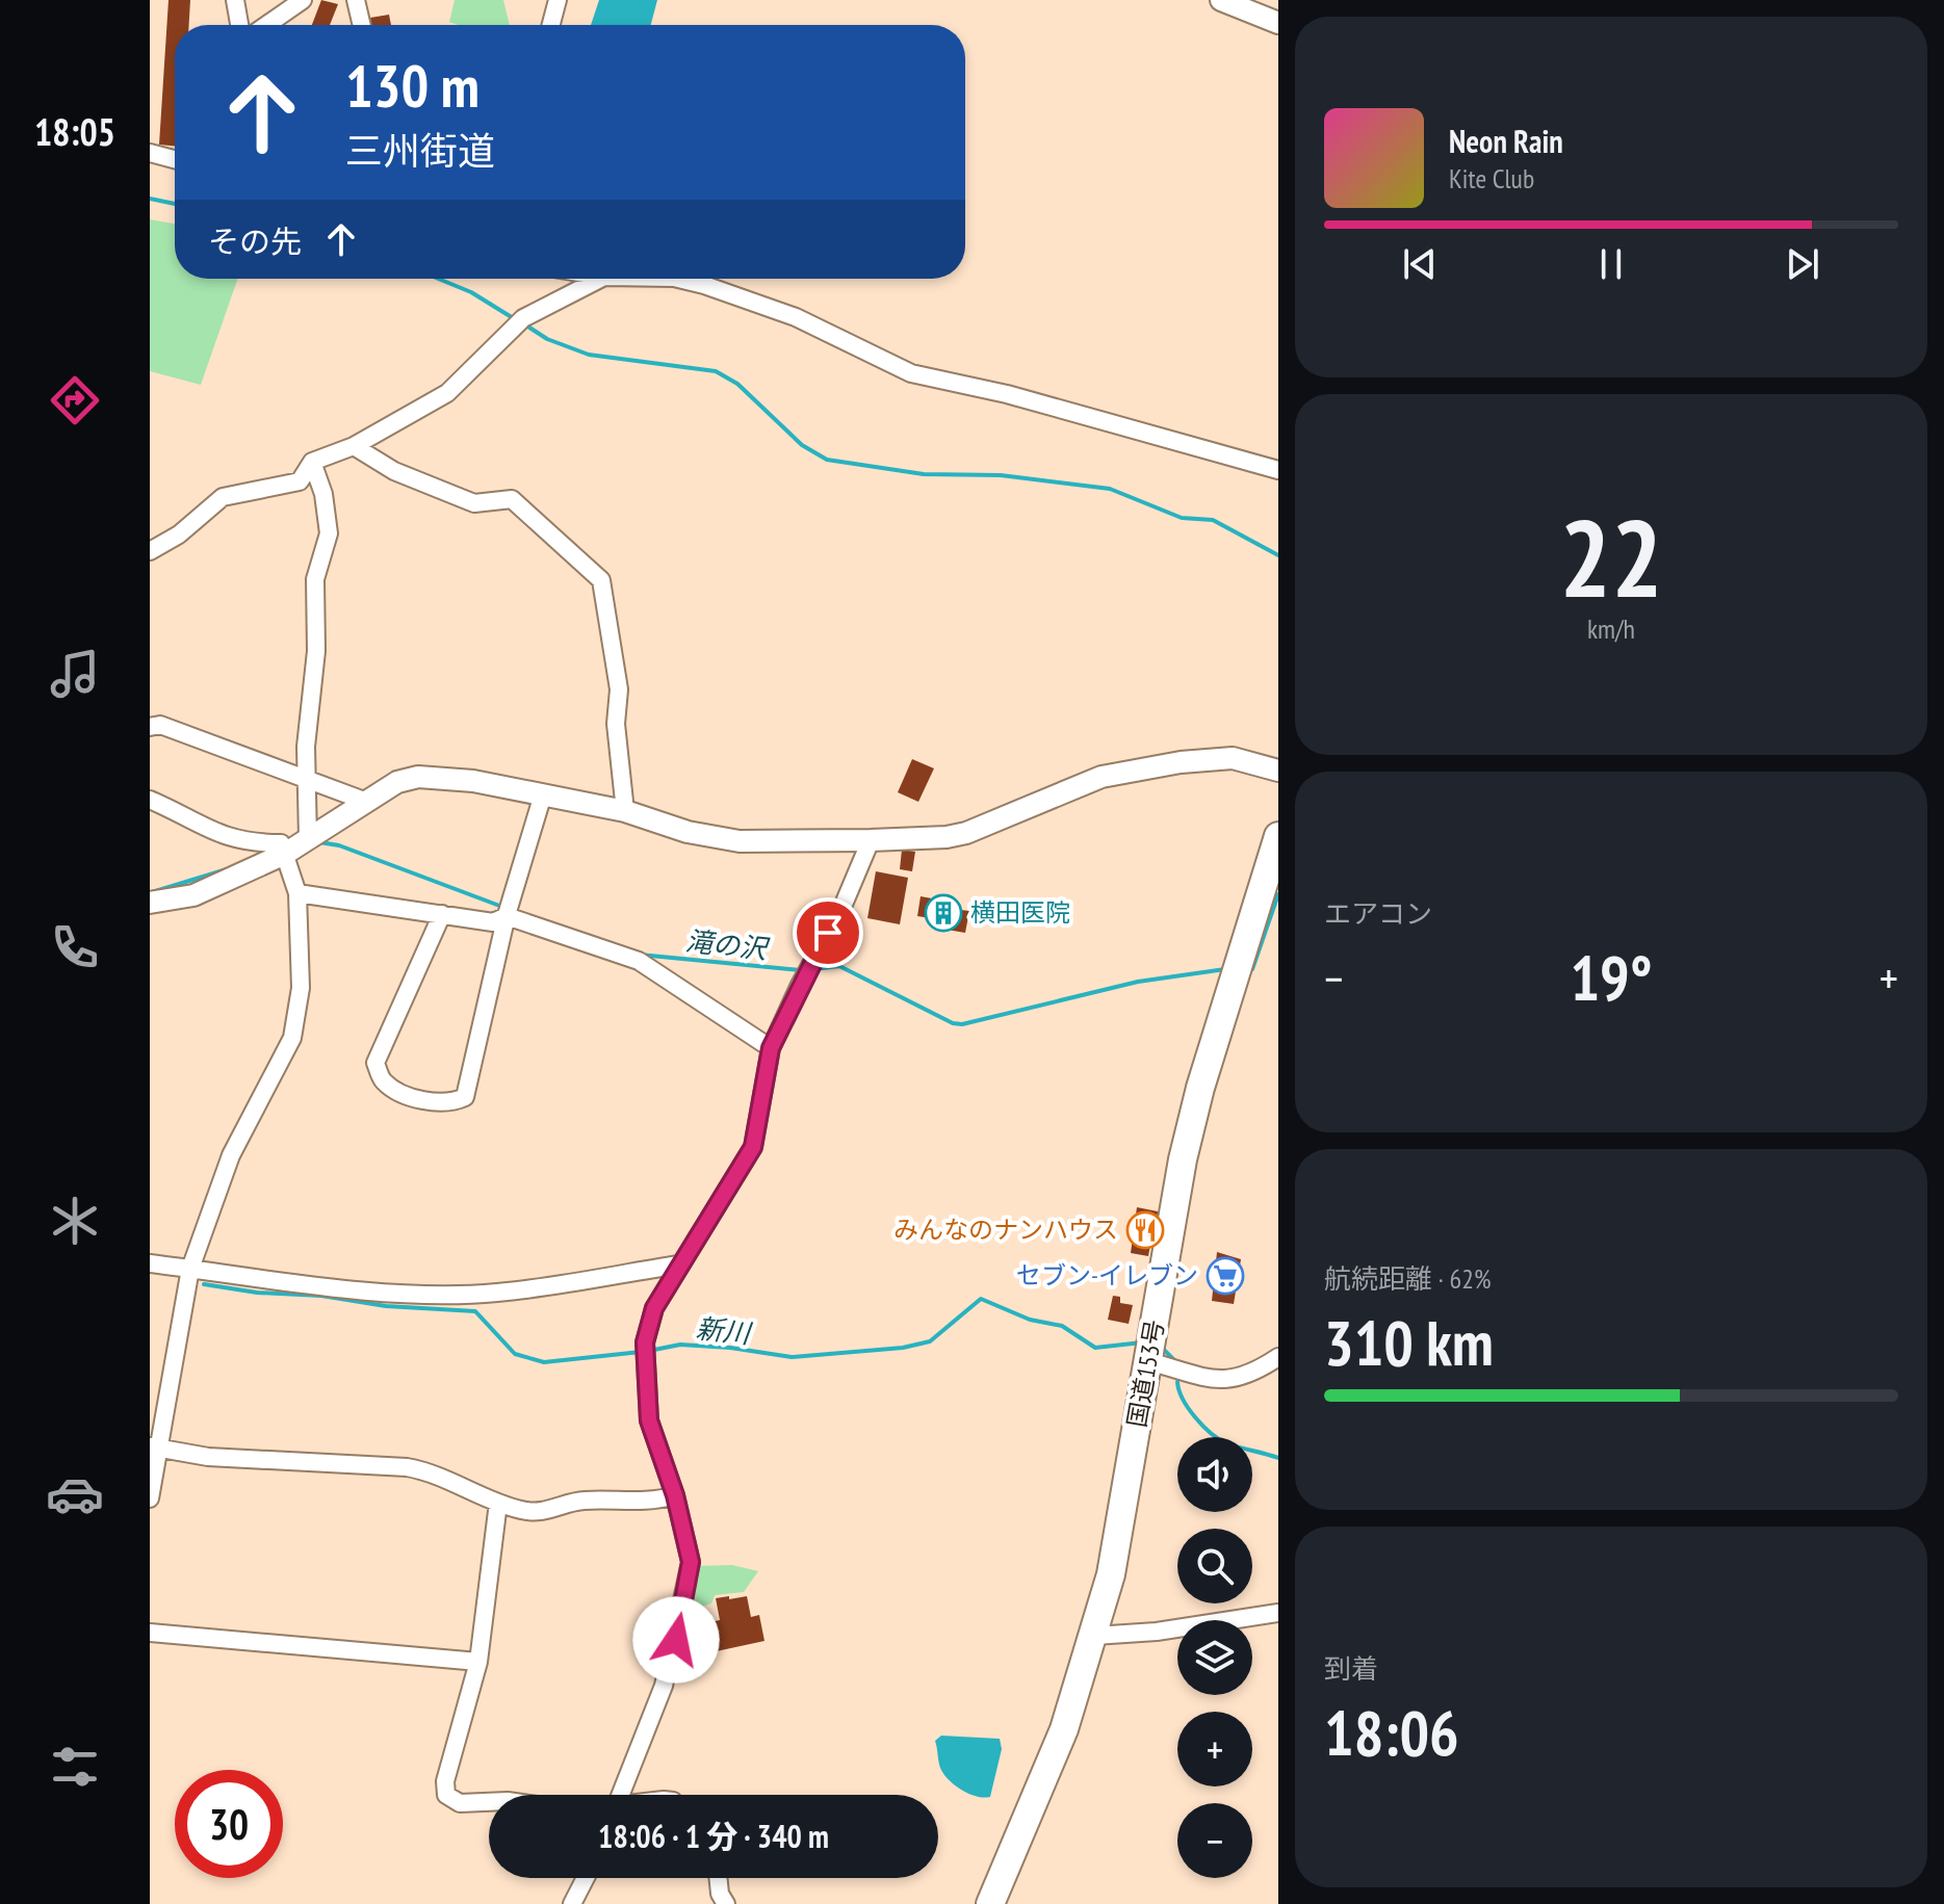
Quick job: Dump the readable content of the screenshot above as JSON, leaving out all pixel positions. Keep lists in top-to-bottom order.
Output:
{
  "streets": {
    "highway": ["国道153号"]
  },
  "water": ["滝の沢", "新川"],
  "places": {
    "building": ["横田医院"],
    "restaurant": ["みんなのナンハウス"],
    "supermarket": ["セブン-イレブン"]
  },
  "page": {
    "tabs": "18:05",
    "turn": ["130 m", "三州街道"],
    "song": ["Neon Rain", "Kite Club"],
    "then": "その先",
    "tile": [
      ["22", "km/h"],
      "エアコン",
      ["航続距離 · 62%", "310 km"],
      ["到着", "18:06"]
    ],
    "heat": ["−", "19°", "+"],
    "map_buttons": ["+", "−"],
    "limit": "30",
    "trip": "18:06 · 1 分 · 340 m"
  }
}
